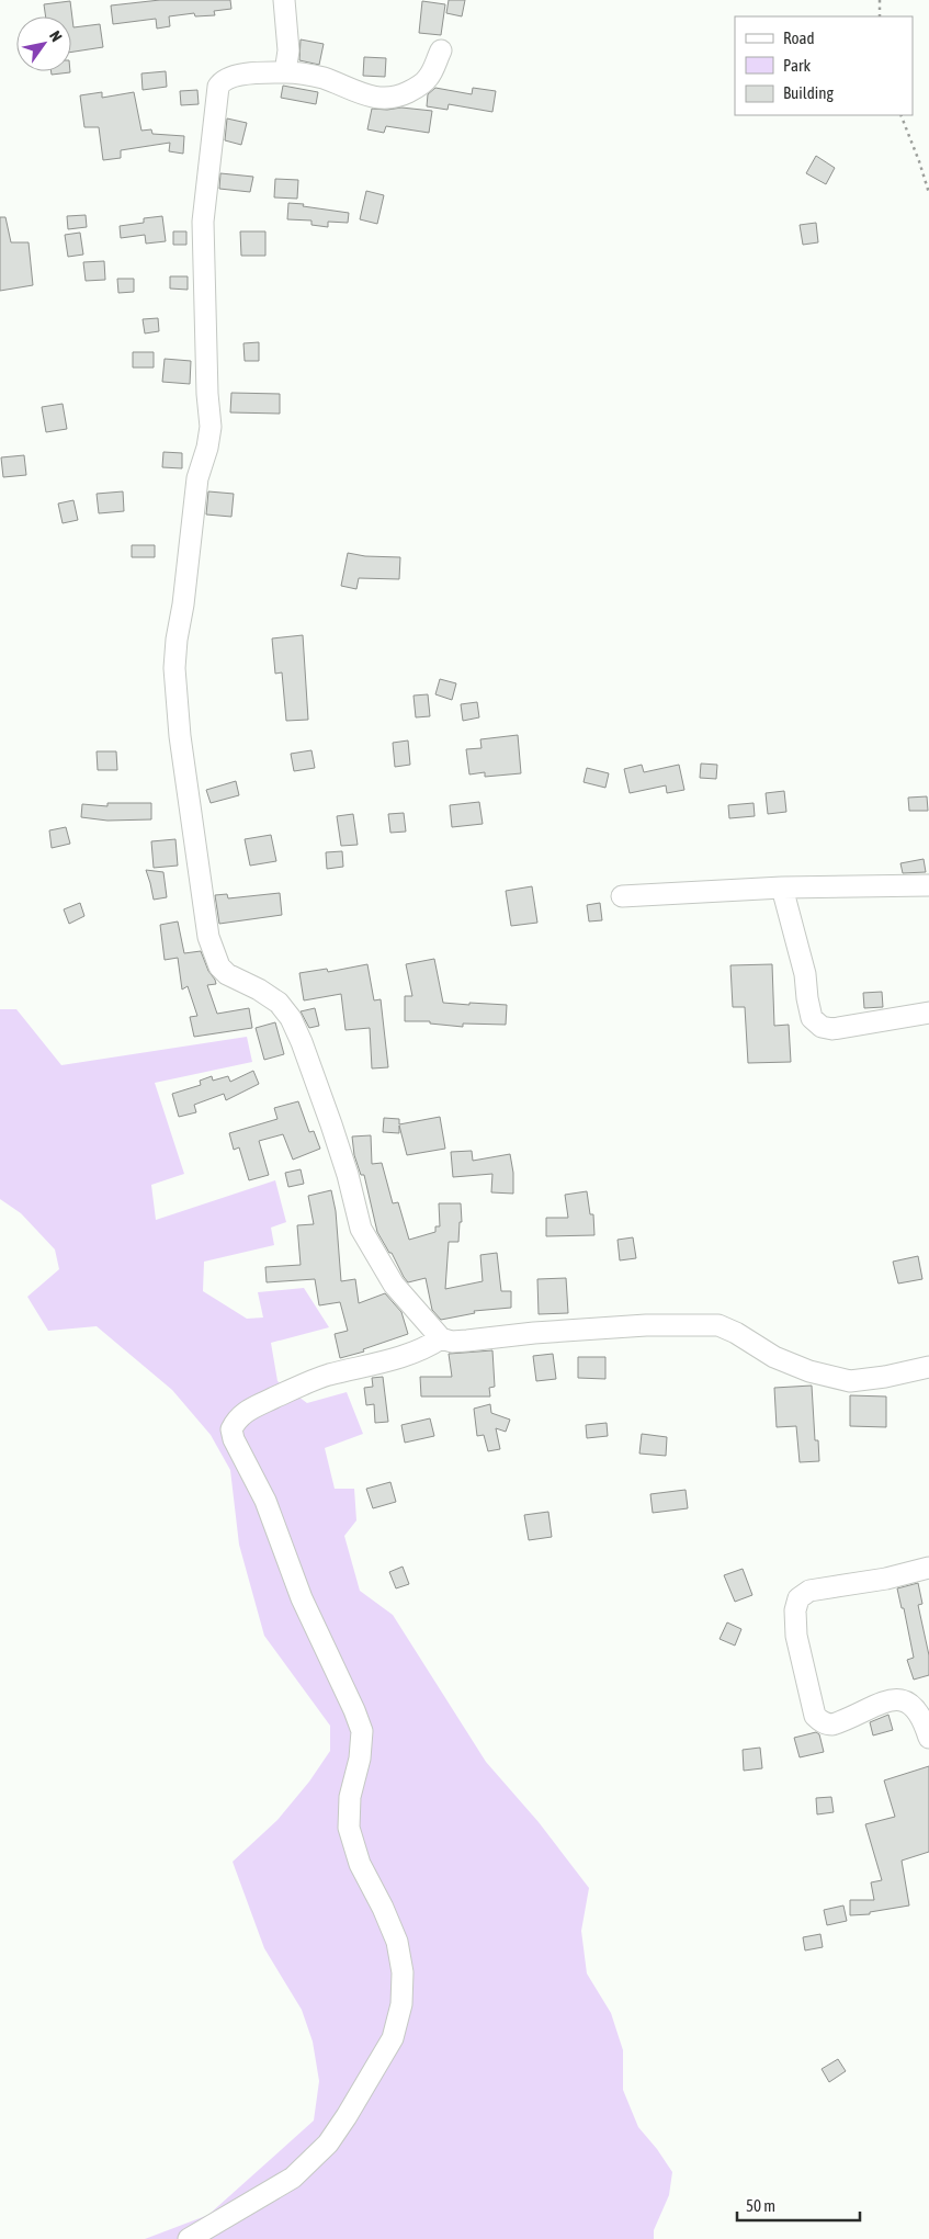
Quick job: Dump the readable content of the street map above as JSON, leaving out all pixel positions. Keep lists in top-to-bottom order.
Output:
{
  "legend": ["Road", "Park", "Building"],
  "scale_bar": "50 m",
  "north": "top right"
}
